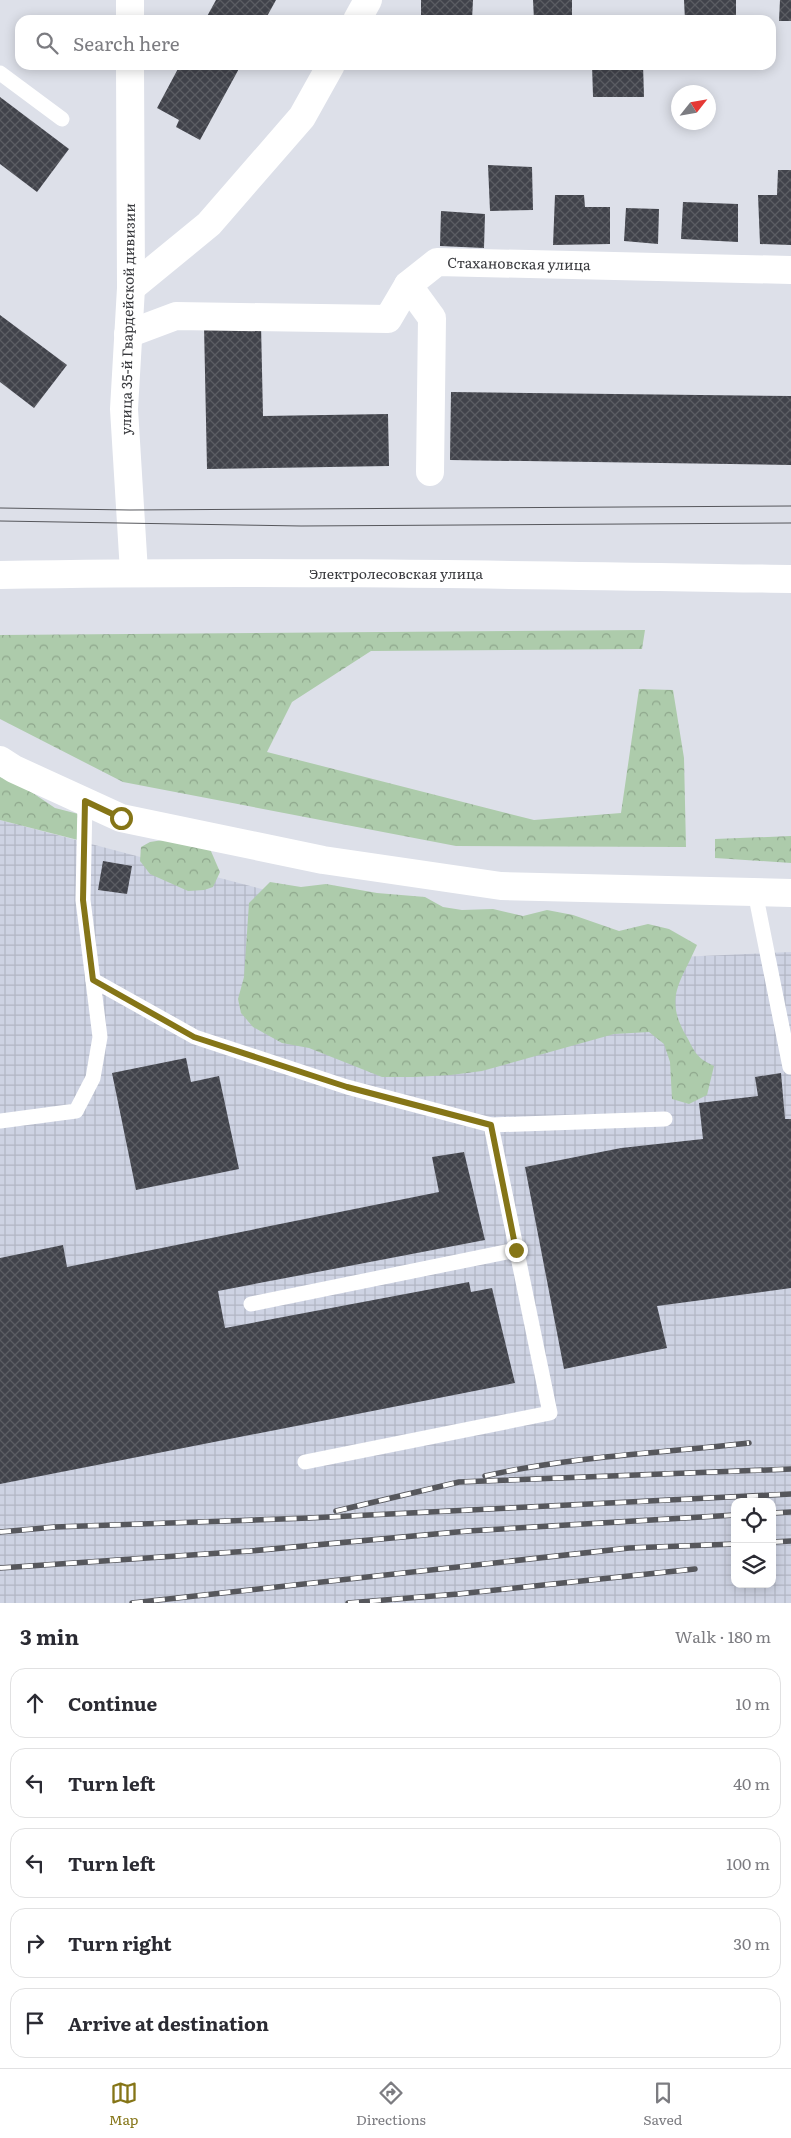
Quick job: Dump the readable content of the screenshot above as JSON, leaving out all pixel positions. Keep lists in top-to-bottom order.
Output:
{
  "streets": {
    "street": ["Стахановская улица", "улица 35-й Гвардейской дивизии", "Электролесовская улица"]
  },
  "crossings": [
    ["Стахановская улица", "улица 35-й Гвардейской дивизии"],
    ["улица 35-й Гвардейской дивизии", "Электролесовская улица"]
  ],
  "north": "top right",
  "page": {
    "search": "Search here",
    "heading": ["3 min", "Walk · 180 m"],
    "list": [
      ["Continue", "10 m"],
      ["Turn left", "40 m"],
      ["Turn left", "100 m"],
      ["Turn right", "30 m"],
      "Arrive at destination"
    ],
    "nav": ["Map", "Directions", "Saved"]
  }
}
